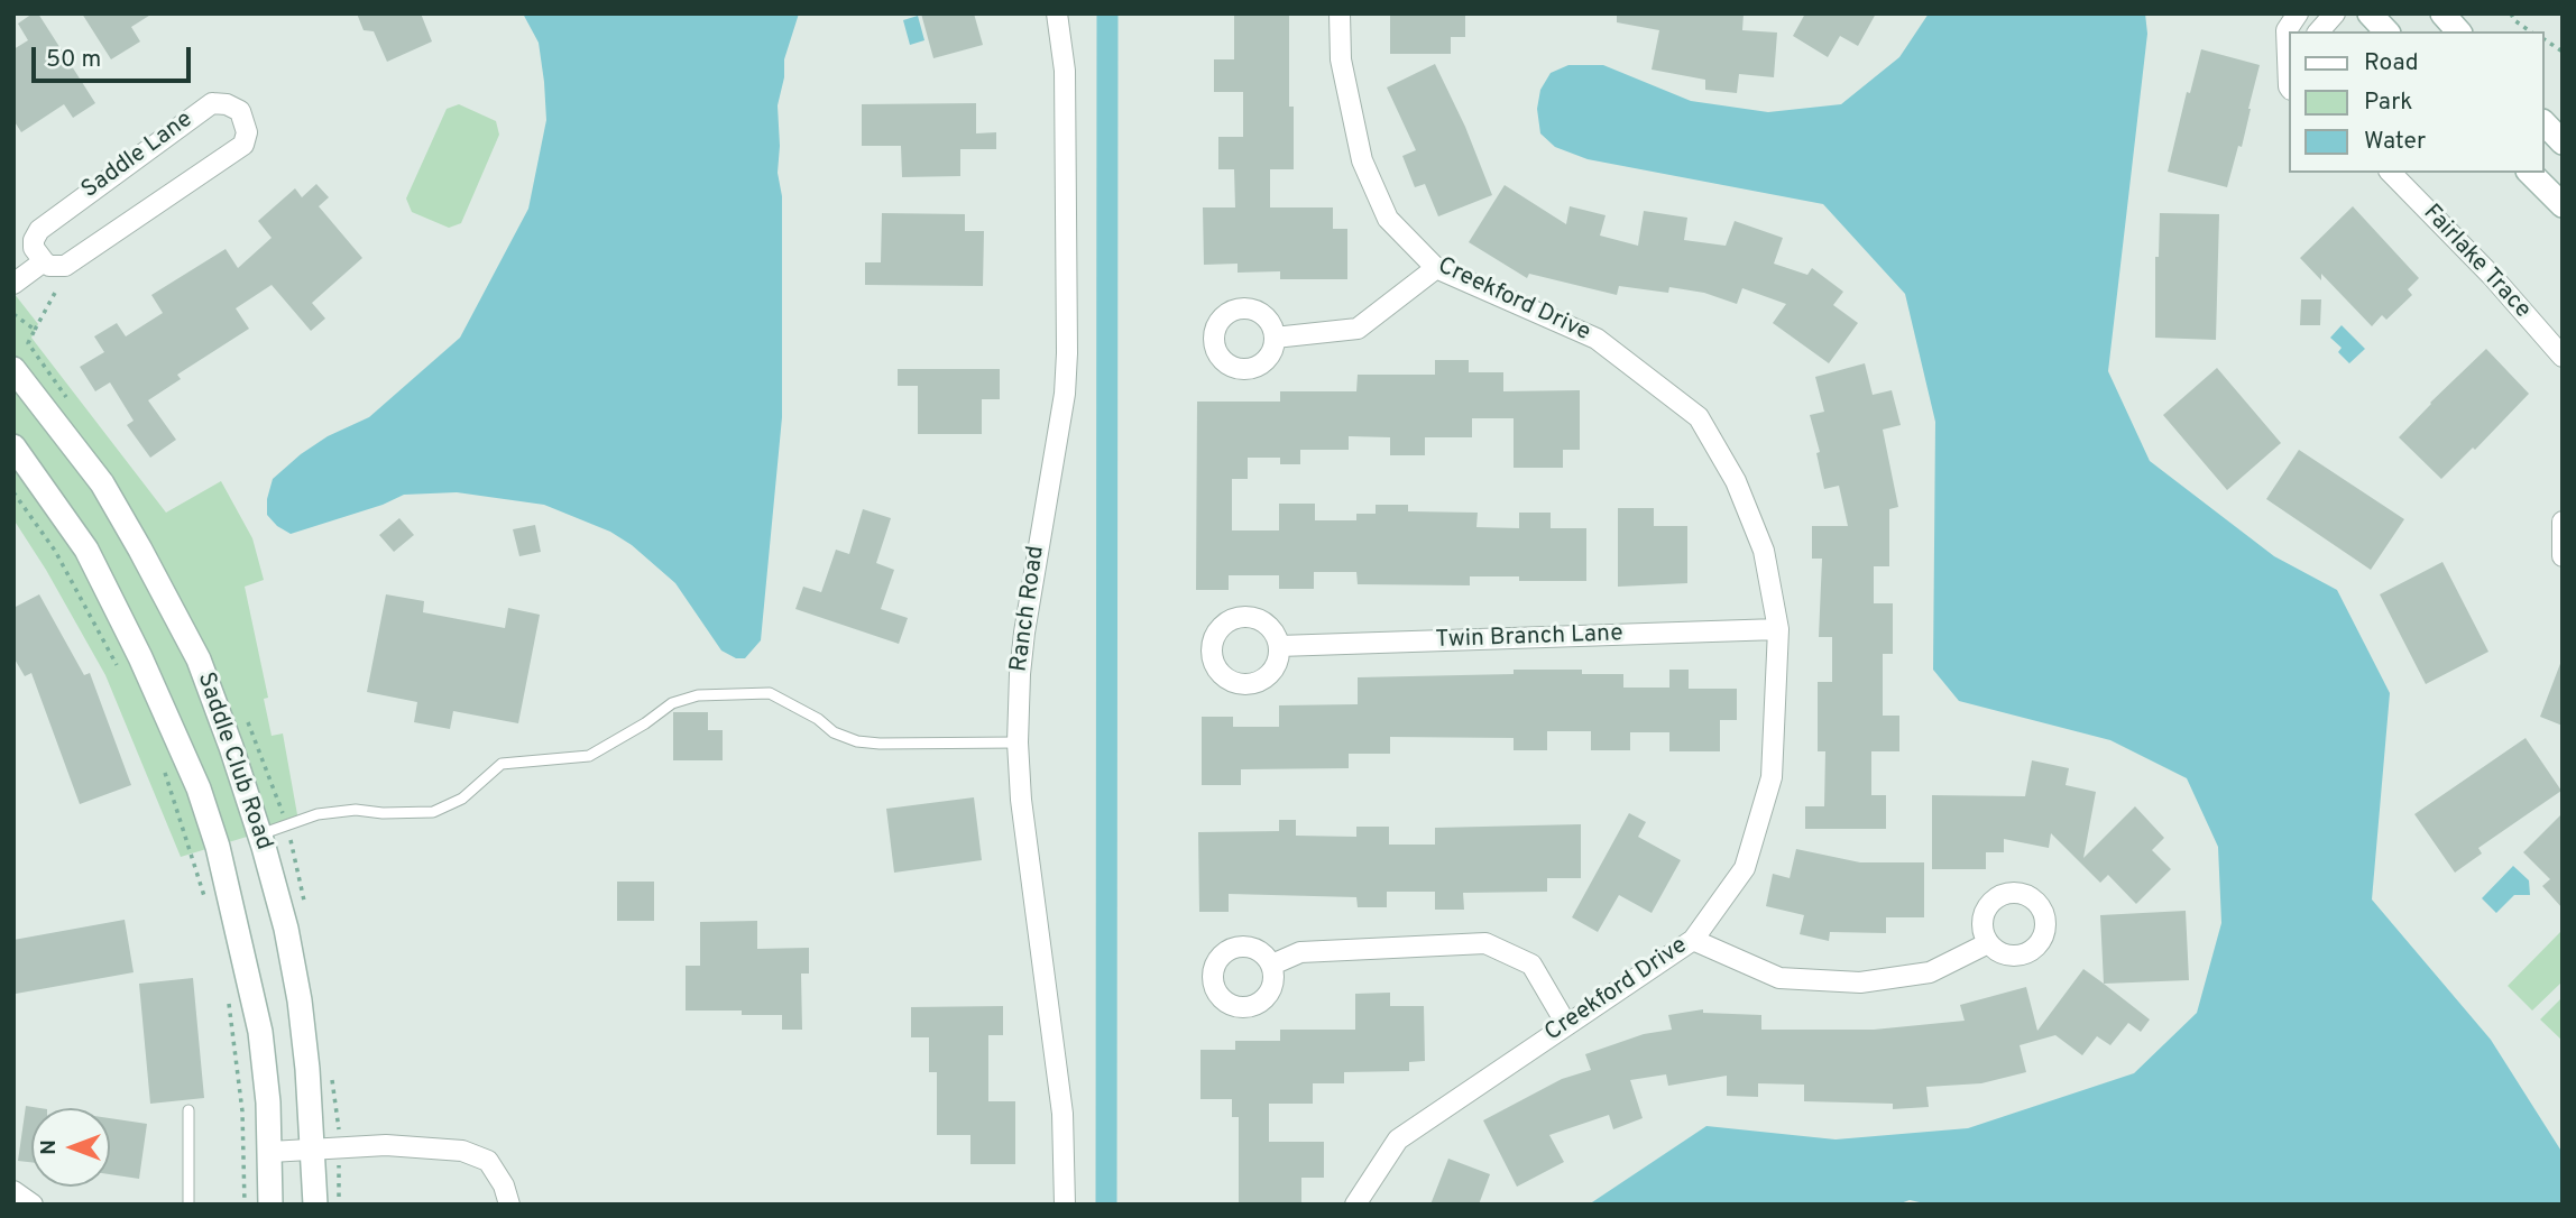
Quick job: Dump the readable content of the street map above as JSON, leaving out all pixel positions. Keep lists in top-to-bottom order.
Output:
{
  "streets": {
    "street": [
      "Saddle Lane",
      "Fairlake Trace",
      "Creekford Drive",
      "Ranch Road",
      "Twin Branch Lane",
      "Saddle Club Road"
    ]
  },
  "crossings": [
    ["Creekford Drive", "Twin Branch Lane"]
  ],
  "legend": ["Road", "Park", "Water"],
  "scale_bar": "50 m",
  "north": "left"
}
